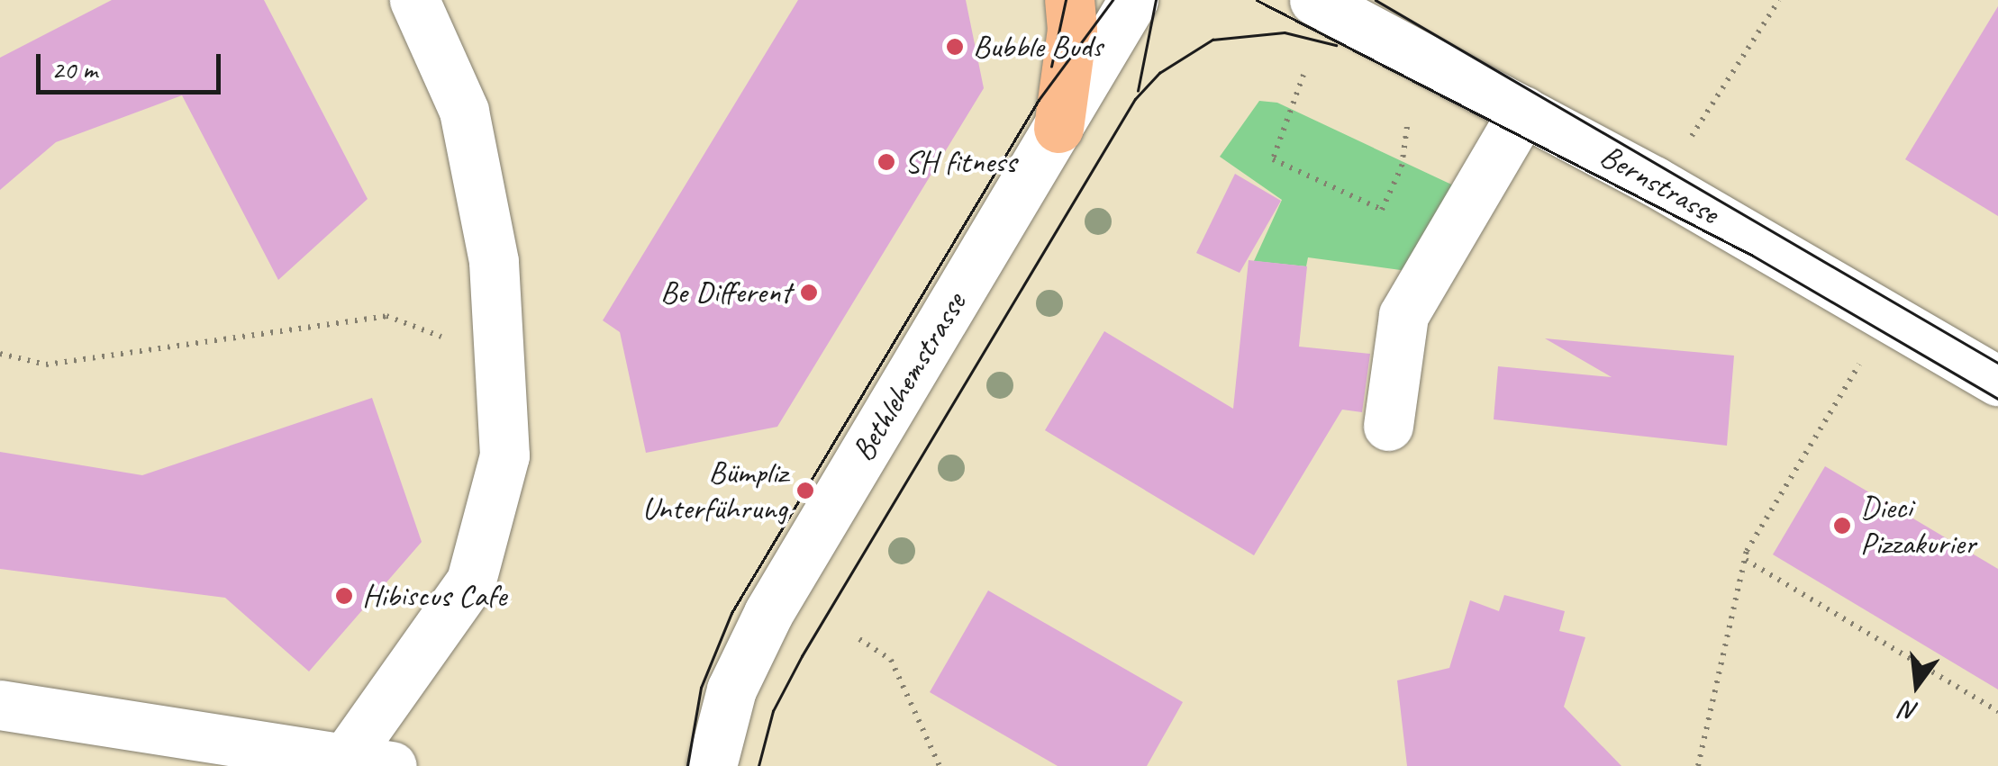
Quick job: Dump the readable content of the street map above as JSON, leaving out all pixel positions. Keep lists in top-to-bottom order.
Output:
{
  "streets": {
    "street": ["Bernstrasse", "Bethlehemstrasse"]
  },
  "places": [
    "Bubble Buds",
    "SH fitness",
    "Be Different",
    "Bümpliz Unterführung",
    "Dieci Pizzakurier",
    "Hibiscus Cafe"
  ],
  "scale_bar": "20 m",
  "north": "bottom"
}
